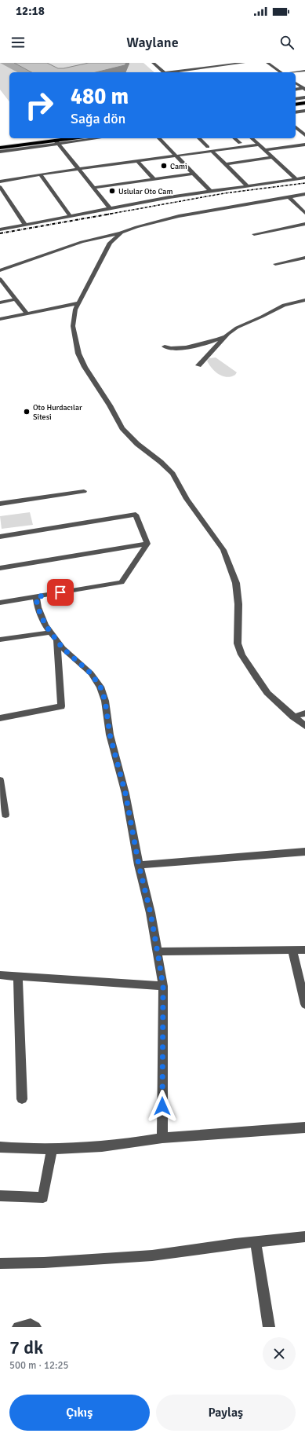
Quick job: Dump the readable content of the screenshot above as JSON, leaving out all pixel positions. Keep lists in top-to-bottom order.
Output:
{
  "places": ["Cami", "Uslular Oto Cam", "Oto Hurdacılar Sitesi"],
  "page": {
    "status": "12:18",
    "header": "Waylane",
    "turn": ["480 m", "Sağa dön"],
    "heading": ["7 dk", "500 m · 12:25"],
    "buttons": ["Çıkış", "Paylaş"]
  }
}
